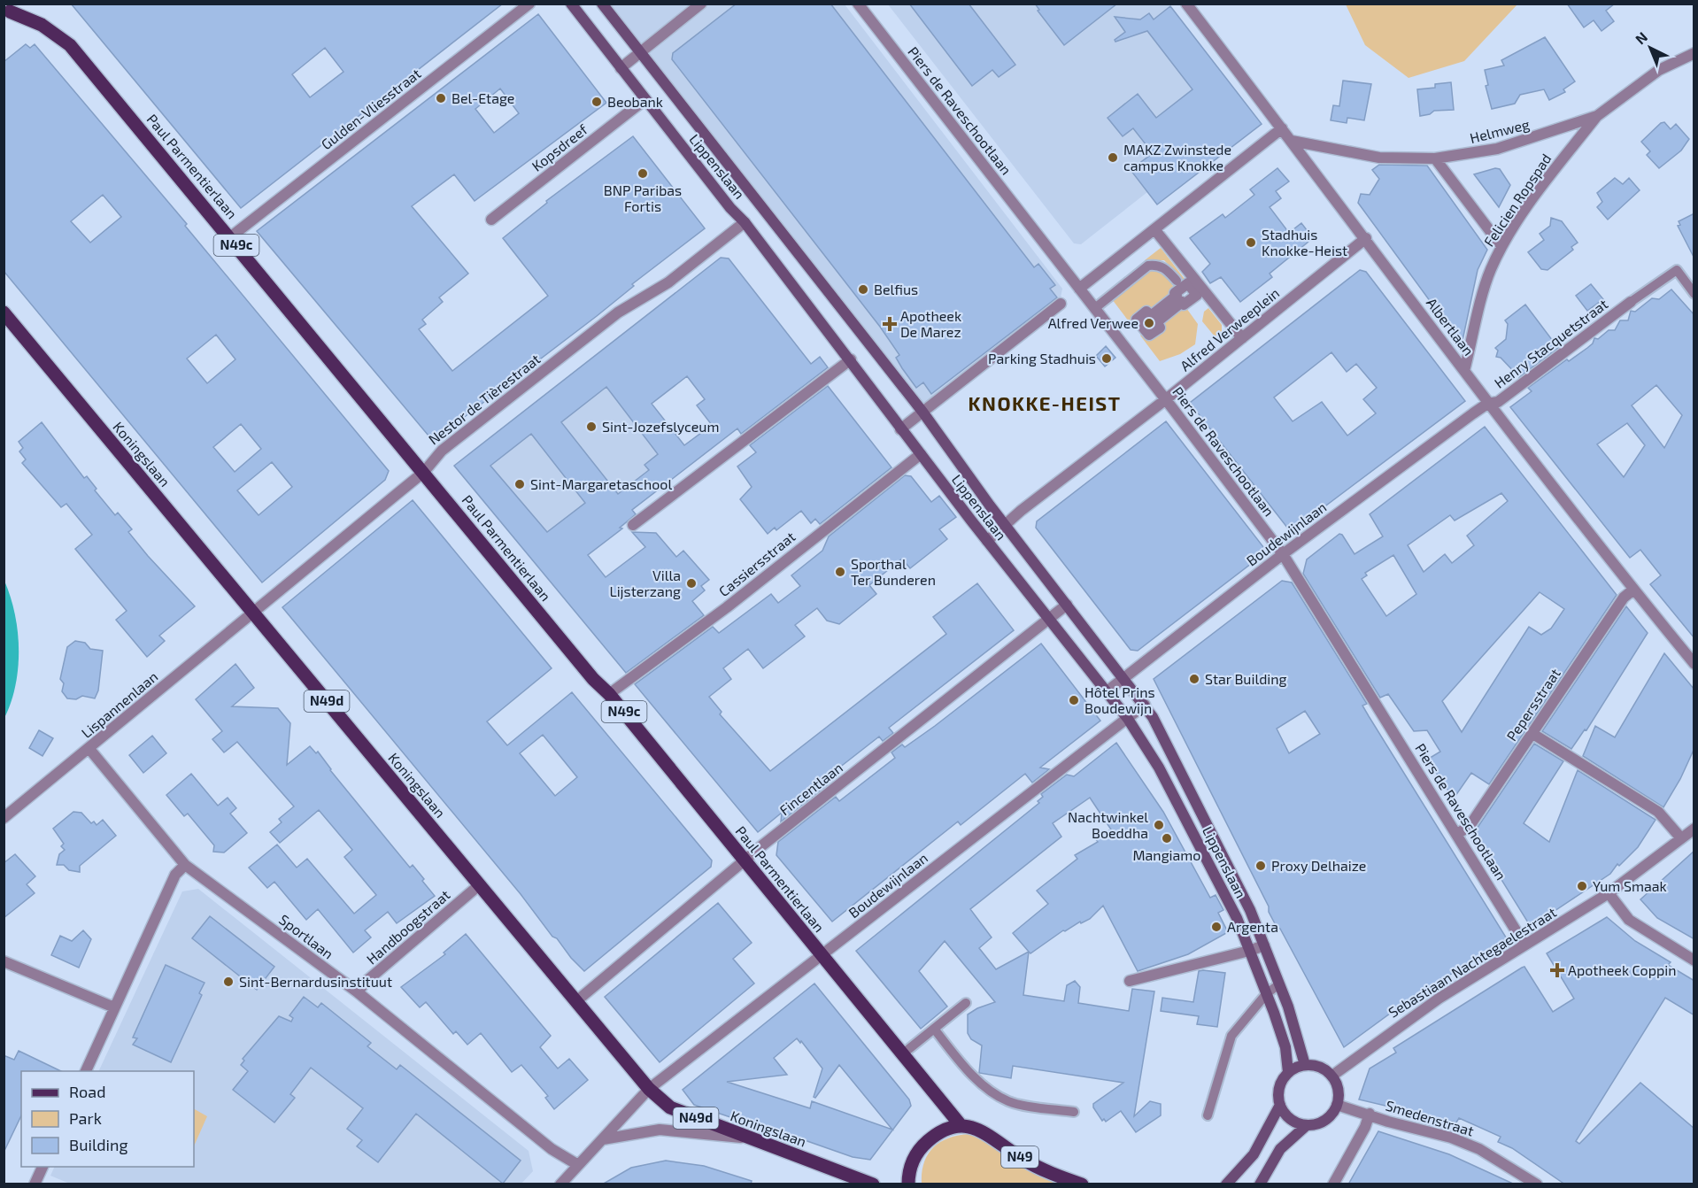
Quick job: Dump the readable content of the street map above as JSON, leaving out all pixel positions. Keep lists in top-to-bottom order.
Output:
{
  "streets": {
    "main road": [
      "Paul Parmentierlaan",
      "Lippenslaan",
      "N49c",
      "Koningslaan",
      "N49d",
      "N49"
    ],
    "street": [
      "Gulden-Vliesstraat",
      "Piers de Raveschootlaan",
      "Helmweg",
      "Kopsdreef",
      "Felicien Ropspad",
      "Albertlaan",
      "Alfred Verweeplein",
      "Henry Stacquetstraat",
      "Nestor de Tièrestraat",
      "Boudewijnlaan",
      "Cassiersstraat",
      "Lispannenlaan",
      "Pepersstraat",
      "Fincentlaan",
      "Handboogstraat",
      "Sportlaan",
      "Sebastiaan Nachtegaelestraat",
      "Smedenstraat"
    ]
  },
  "crossings": [
    ["Gulden-Vliesstraat", "Paul Parmentierlaan"],
    ["Piers de Raveschootlaan", "Alfred Verweeplein"],
    ["Piers de Raveschootlaan", "Boudewijnlaan"],
    ["Piers de Raveschootlaan", "Pepersstraat"],
    ["Piers de Raveschootlaan", "Sebastiaan Nachtegaelestraat"],
    ["Helmweg", "Felicien Ropspad"],
    ["Helmweg", "Albertlaan"],
    ["Kopsdreef", "Lippenslaan"],
    ["Paul Parmentierlaan", "Nestor de Tièrestraat"],
    ["Paul Parmentierlaan", "Boudewijnlaan"],
    ["Paul Parmentierlaan", "Cassiersstraat"],
    ["Paul Parmentierlaan", "Fincentlaan"],
    ["Paul Parmentierlaan", "N49"],
    ["Lippenslaan", "Alfred Verweeplein"],
    ["Lippenslaan", "Nestor de Tièrestraat"],
    ["Lippenslaan", "Boudewijnlaan"],
    ["Lippenslaan", "Cassiersstraat"],
    ["Lippenslaan", "Fincentlaan"],
    ["Lippenslaan", "Sebastiaan Nachtegaelestraat"],
    ["Lippenslaan", "Smedenstraat"],
    ["Felicien Ropspad", "Albertlaan"],
    ["Albertlaan", "Alfred Verweeplein"],
    ["Albertlaan", "Henry Stacquetstraat"],
    ["Albertlaan", "Boudewijnlaan"],
    ["Albertlaan", "Pepersstraat"],
    ["Henry Stacquetstraat", "Boudewijnlaan"],
    ["Nestor de Tièrestraat", "Koningslaan"],
    ["Nestor de Tièrestraat", "Lispannenlaan"],
    ["Koningslaan", "Boudewijnlaan"],
    ["Koningslaan", "Lispannenlaan"],
    ["Koningslaan", "Fincentlaan"],
    ["Koningslaan", "Handboogstraat"],
    ["Boudewijnlaan", "Sportlaan"],
    ["Lispannenlaan", "Sportlaan"],
    ["Handboogstraat", "Sportlaan"],
    ["Sebastiaan Nachtegaelestraat", "Smedenstraat"]
  ],
  "districts": ["KNOKKE-HEIST"],
  "places": {
    "other": [
      "Bel-Etage",
      "Beobank",
      "MAKZ Zwinstede campus Knokke",
      "BNP Paribas Fortis",
      "Stadhuis Knokke-Heist",
      "Belfius",
      "Alfred Verwee",
      "Parking Stadhuis",
      "Sint-Jozefslyceum",
      "Sint-Margaretaschool",
      "Sporthal Ter Bunderen",
      "Villa Lijsterzang",
      "Star Building",
      "Hôtel Prins Boudewijn",
      "Nachtwinkel Boeddha",
      "Mangiamo",
      "Proxy Delhaize",
      "Yum Smaak",
      "Argenta",
      "Sint-Bernardusinstituut"
    ],
    "health": ["Apotheek De Marez", "Apotheek Coppin"]
  },
  "legend": ["Road", "Park", "Building"],
  "north": "top left"
}
